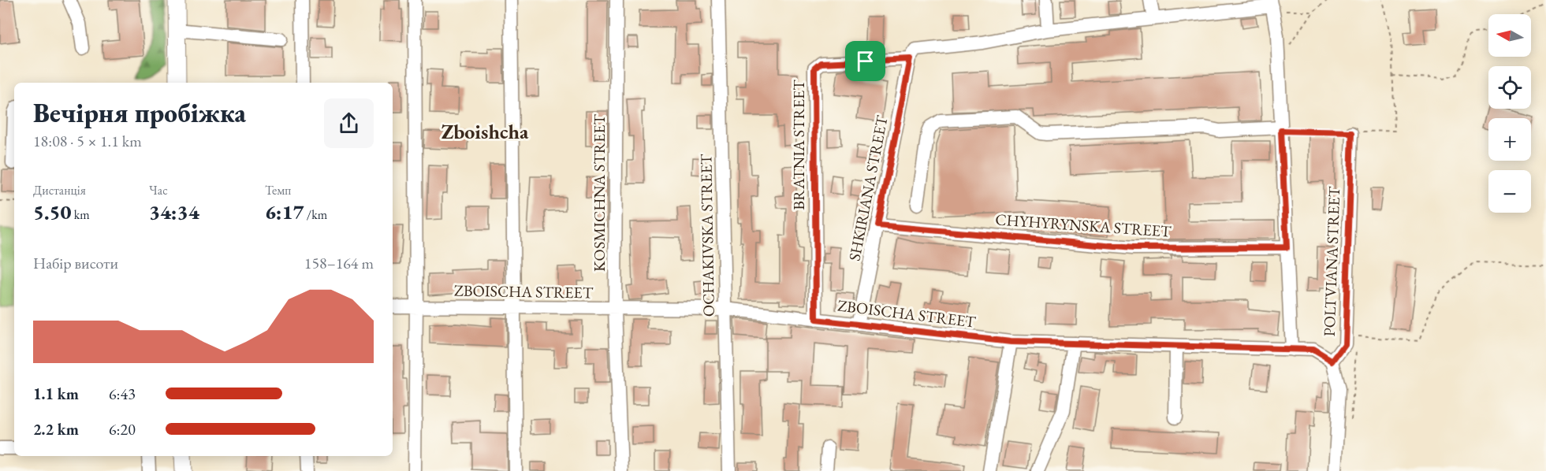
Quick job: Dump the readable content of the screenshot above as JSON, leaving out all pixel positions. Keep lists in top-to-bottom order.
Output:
{
  "streets": {
    "street": [
      "BRATNIA STREET",
      "SHKIRIANA STREET",
      "KOSMICHNA STREET",
      "CHYHYRYNSKA STREET",
      "OCHAKIVSKA STREET",
      "POLTVIANA STREET",
      "ZBOISCHA STREET"
    ]
  },
  "crossings": [
    ["BRATNIA STREET", "SHKIRIANA STREET"],
    ["BRATNIA STREET", "ZBOISCHA STREET"],
    ["SHKIRIANA STREET", "CHYHYRYNSKA STREET"],
    ["SHKIRIANA STREET", "ZBOISCHA STREET"],
    ["KOSMICHNA STREET", "ZBOISCHA STREET"],
    ["OCHAKIVSKA STREET", "ZBOISCHA STREET"],
    ["POLTVIANA STREET", "ZBOISCHA STREET"]
  ],
  "districts": ["Zboishcha"],
  "north": "left",
  "page": {
    "map_buttons": ["+", "−"],
    "heading": ["Вечірня пробіжка", "18:08 · 5 × 1.1 km"],
    "stats": [
      ["Дистанція", "5.50 km"],
      ["Час", "34:34"],
      ["Темп", "6:17 /km"]
    ],
    "chart": ["Набір висоти", "158–164 m"],
    "list": [
      {
        "name": "1.1 km",
        "note": "6:43"
      },
      {
        "name": "2.2 km",
        "note": "6:20"
      }
    ]
  }
}
